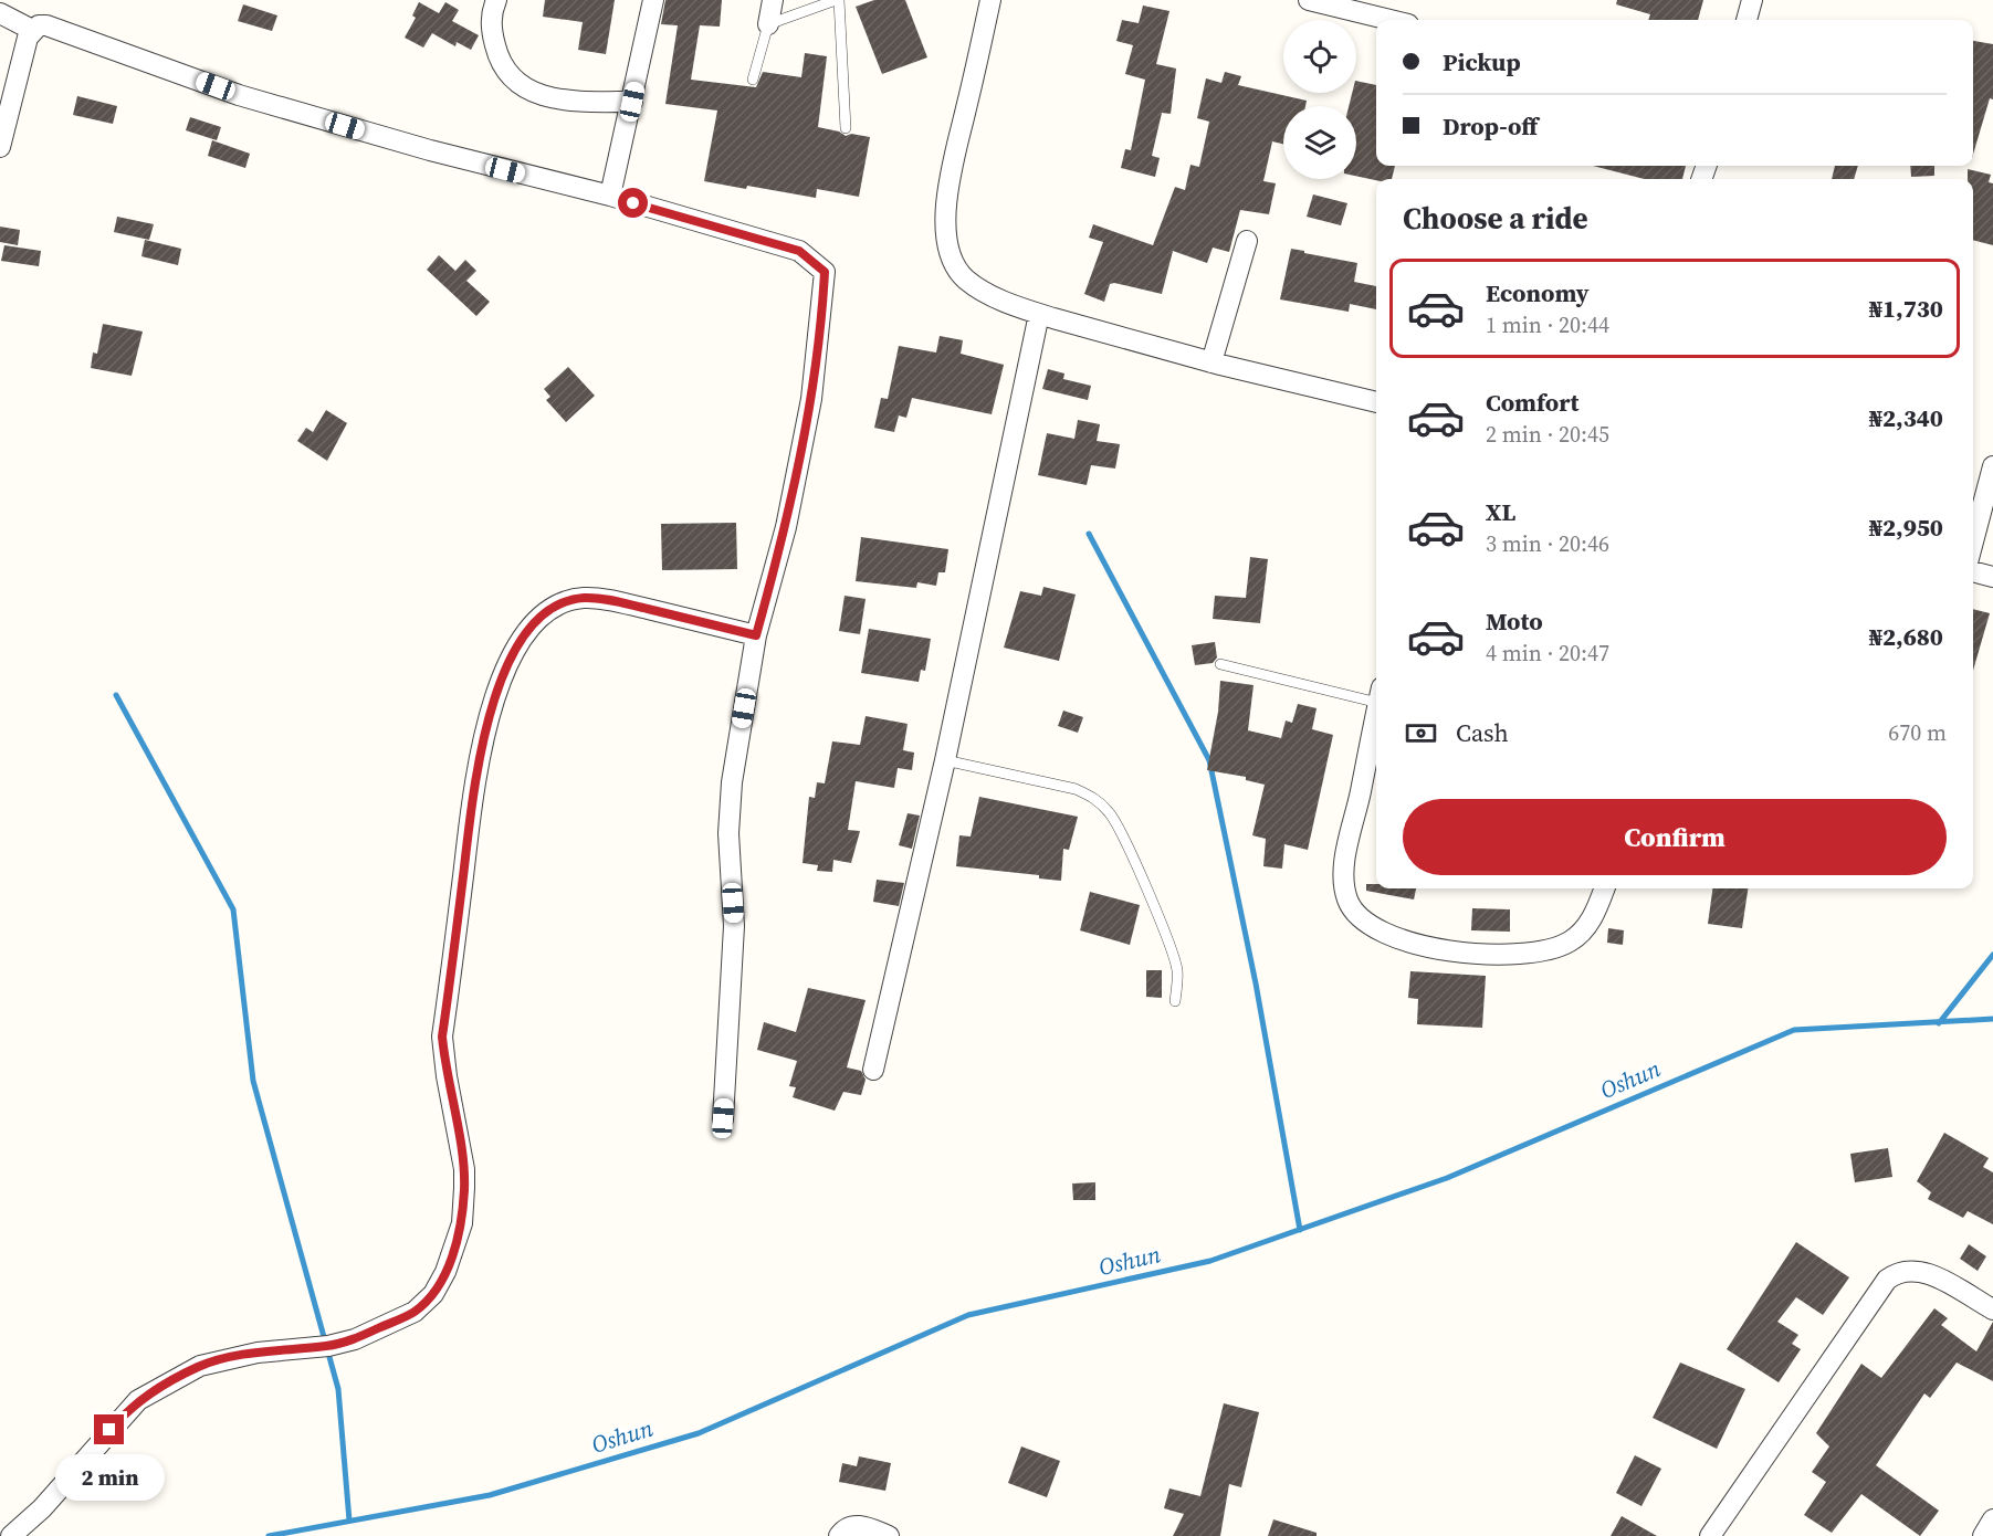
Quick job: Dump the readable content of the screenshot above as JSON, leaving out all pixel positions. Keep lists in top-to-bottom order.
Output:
{
  "water": ["Oshun"],
  "page": {
    "banner": ["Pickup", "Drop-off"],
    "heading": "Choose a ride",
    "list": [
      {
        "name": "Economy",
        "note": "1 min · 20:44",
        "value": "₦1,730"
      },
      {
        "name": "Comfort",
        "note": "2 min · 20:45",
        "value": "₦2,340"
      },
      {
        "name": "XL",
        "note": "3 min · 20:46",
        "value": "₦2,950"
      },
      {
        "name": "Moto",
        "note": "4 min · 20:47",
        "value": "₦2,680"
      }
    ],
    "pay": ["Cash", "670 m"],
    "buttons": "Confirm",
    "bubble": "2 min"
  }
}
